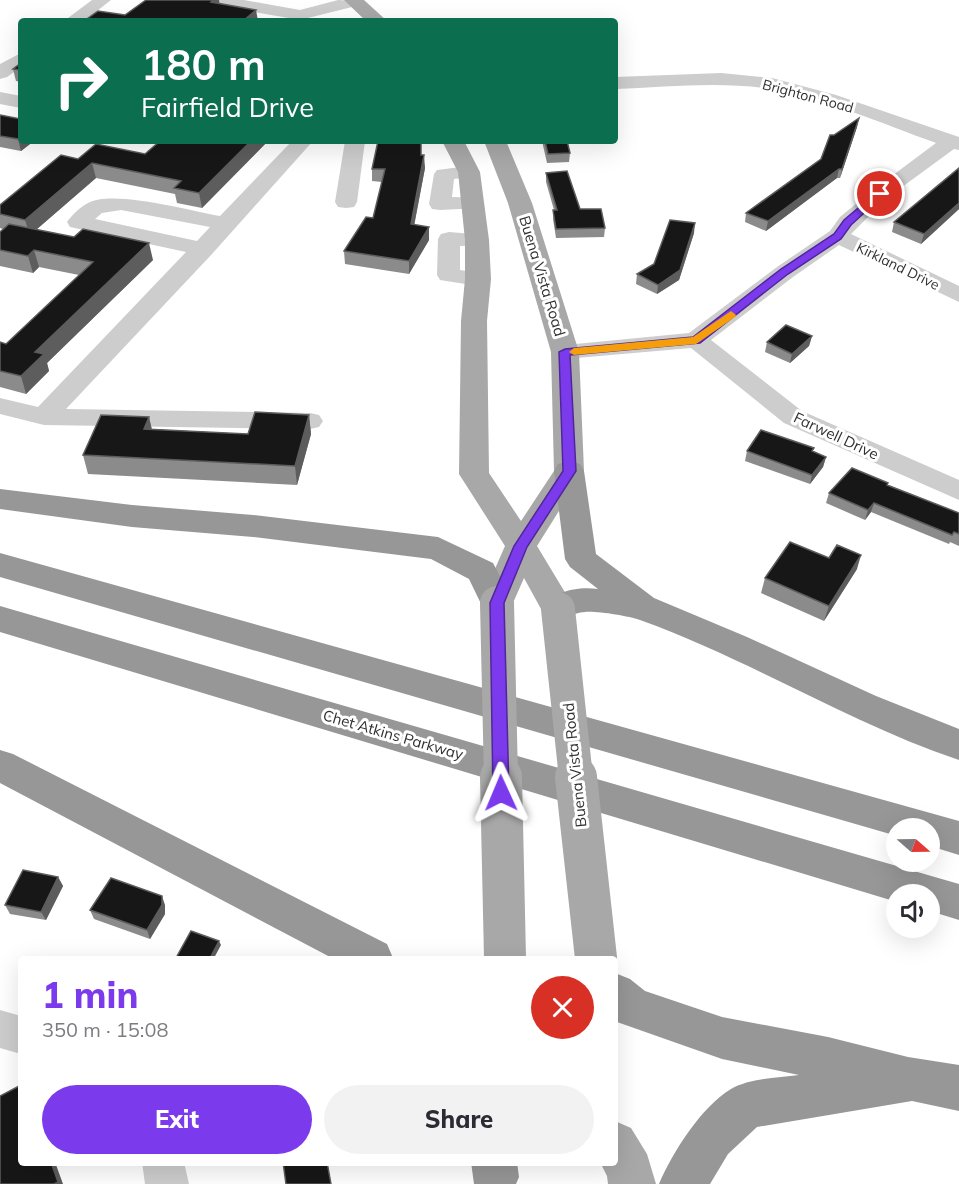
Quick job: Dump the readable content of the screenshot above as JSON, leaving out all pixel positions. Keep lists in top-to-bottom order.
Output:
{
  "streets": {
    "highway": ["Chet Atkins Parkway"],
    "main road": ["Buena Vista Road"],
    "street": ["Brighton Road", "Kirkland Drive", "Farwell Drive"]
  },
  "north": "right",
  "page": {
    "turn": ["180 m", "Fairfield Drive"],
    "heading": ["1 min", "350 m · 15:08"],
    "buttons": ["Exit", "Share"]
  }
}
